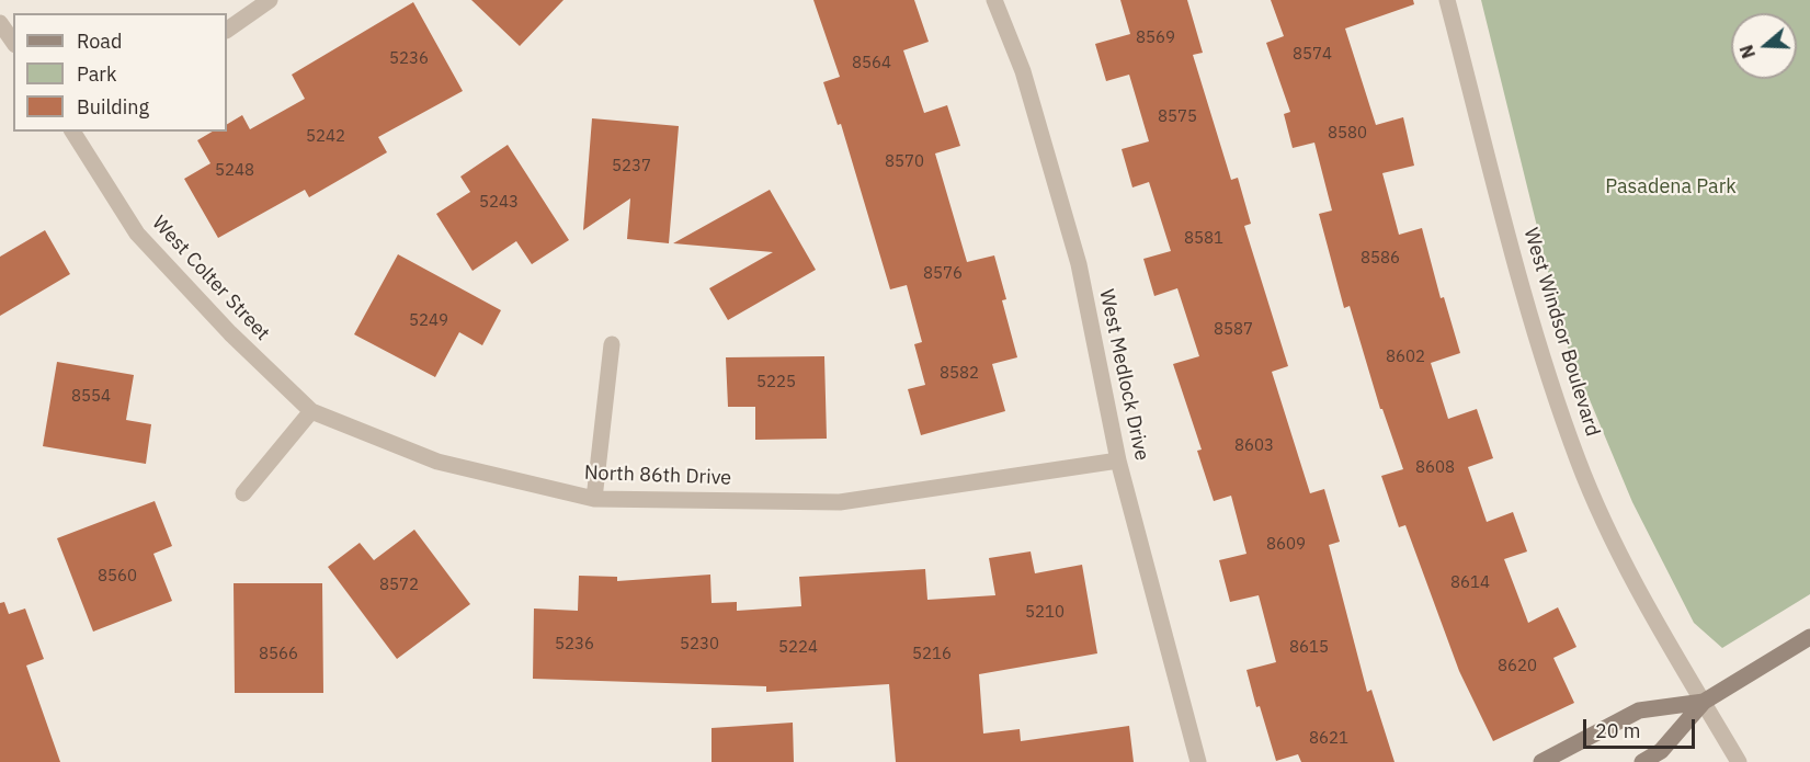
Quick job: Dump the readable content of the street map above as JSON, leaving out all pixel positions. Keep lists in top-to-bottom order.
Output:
{
  "streets": {
    "street": [
      "West Colter Street",
      "West Windsor Boulevard",
      "West Medlock Drive",
      "North 86th Drive"
    ]
  },
  "crossings": [
    ["West Colter Street", "North 86th Drive"],
    ["West Medlock Drive", "North 86th Drive"]
  ],
  "parks": ["Pasadena Park"],
  "house_numbers": [
    "8569",
    "8574",
    "5236",
    "8564",
    "8575",
    "8580",
    "5242",
    "8570",
    "5237",
    "5248",
    "5243",
    "8581",
    "8586",
    "8576",
    "5249",
    "8587",
    "8602",
    "8582",
    "5225",
    "8554",
    "8603",
    "8608",
    "8609",
    "8560",
    "8614",
    "8572",
    "5210",
    "5236",
    "5230",
    "5224",
    "8615",
    "8566",
    "5216",
    "8620",
    "8621"
  ],
  "legend": ["Road", "Park", "Building"],
  "scale_bar": "20 m",
  "north": "left"
}
